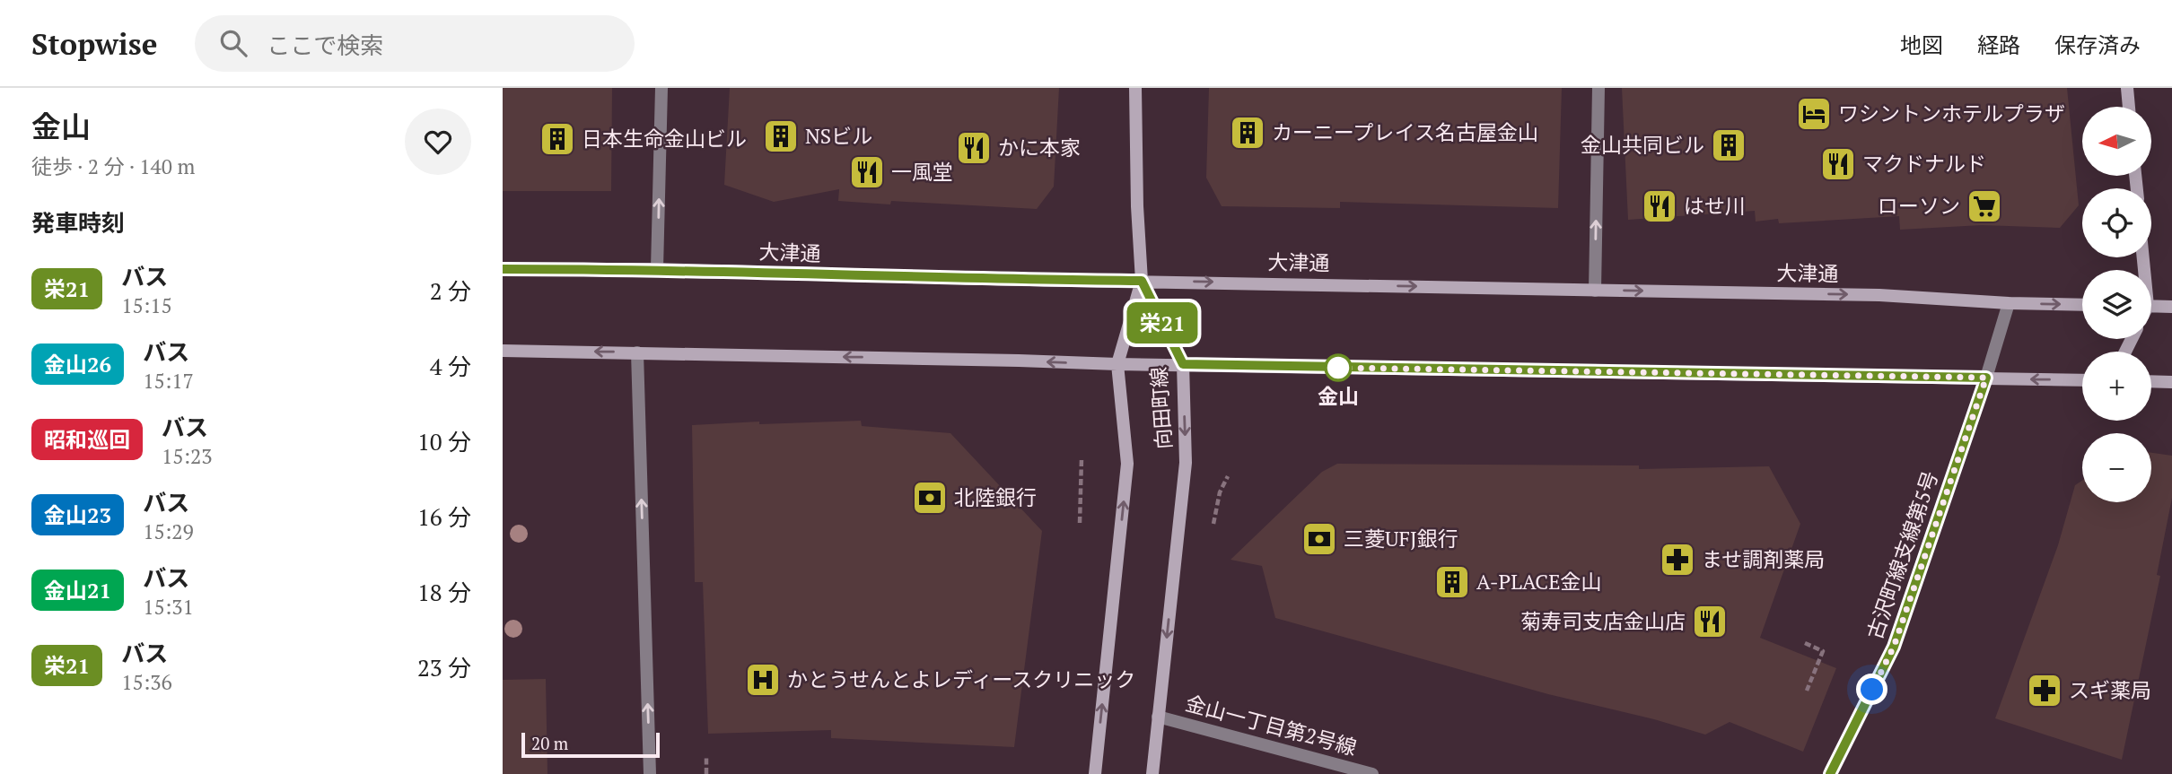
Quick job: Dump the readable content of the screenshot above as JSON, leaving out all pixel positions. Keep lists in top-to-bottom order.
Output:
{
  "streets": {
    "street": [
      "大津通",
      "向田町線",
      "古沢町線支線第5号",
      "金山一丁目第2号線"
    ]
  },
  "crossings": [
    ["大津通", "向田町線"],
    ["大津通", "古沢町線支線第5号"],
    ["向田町線", "金山一丁目第2号線"]
  ],
  "places": {
    "hotel": ["ワシントンホテルプラザ"],
    "building": [
      "カーニープレイス名古屋金山",
      "NSビル",
      "日本生命金山ビル",
      "金山共同ビル",
      "A-PLACE金山"
    ],
    "restaurant": [
      "かに本家",
      "マクドナルド",
      "一風堂",
      "はせ川",
      "菊寿司支店金山店"
    ],
    "supermarket": ["ローソン"],
    "other": ["金山"],
    "bank": ["北陸銀行", "三菱UFJ銀行"],
    "pharmacy": ["ませ調剤薬局", "スギ薬局"],
    "hospital": ["かとうせんとよレディースクリニック"]
  },
  "lines": ["bus line 栄21"],
  "scale_bar": "20 m",
  "north": "left",
  "page": {
    "header": "Stopwise",
    "search": "ここで検索",
    "nav": ["地図", "経路", "保存済み"],
    "heading": [
      ["金山", "徒歩 · 2 分 · 140 m"],
      "発車時刻"
    ],
    "on_map": "栄21",
    "map_buttons": ["+", "−"],
    "list": [
      {
        "mark": "栄21",
        "name": "バス",
        "note": "15:15",
        "value": "2 分"
      },
      {
        "mark": "金山26",
        "name": "バス",
        "note": "15:17",
        "value": "4 分"
      },
      {
        "mark": "昭和巡回",
        "name": "バス",
        "note": "15:23",
        "value": "10 分"
      },
      {
        "mark": "金山23",
        "name": "バス",
        "note": "15:29",
        "value": "16 分"
      },
      {
        "mark": "金山21",
        "name": "バス",
        "note": "15:31",
        "value": "18 分"
      },
      {
        "mark": "栄21",
        "name": "バス",
        "note": "15:36",
        "value": "23 分"
      }
    ],
    "scale": "20 m"
  }
}
